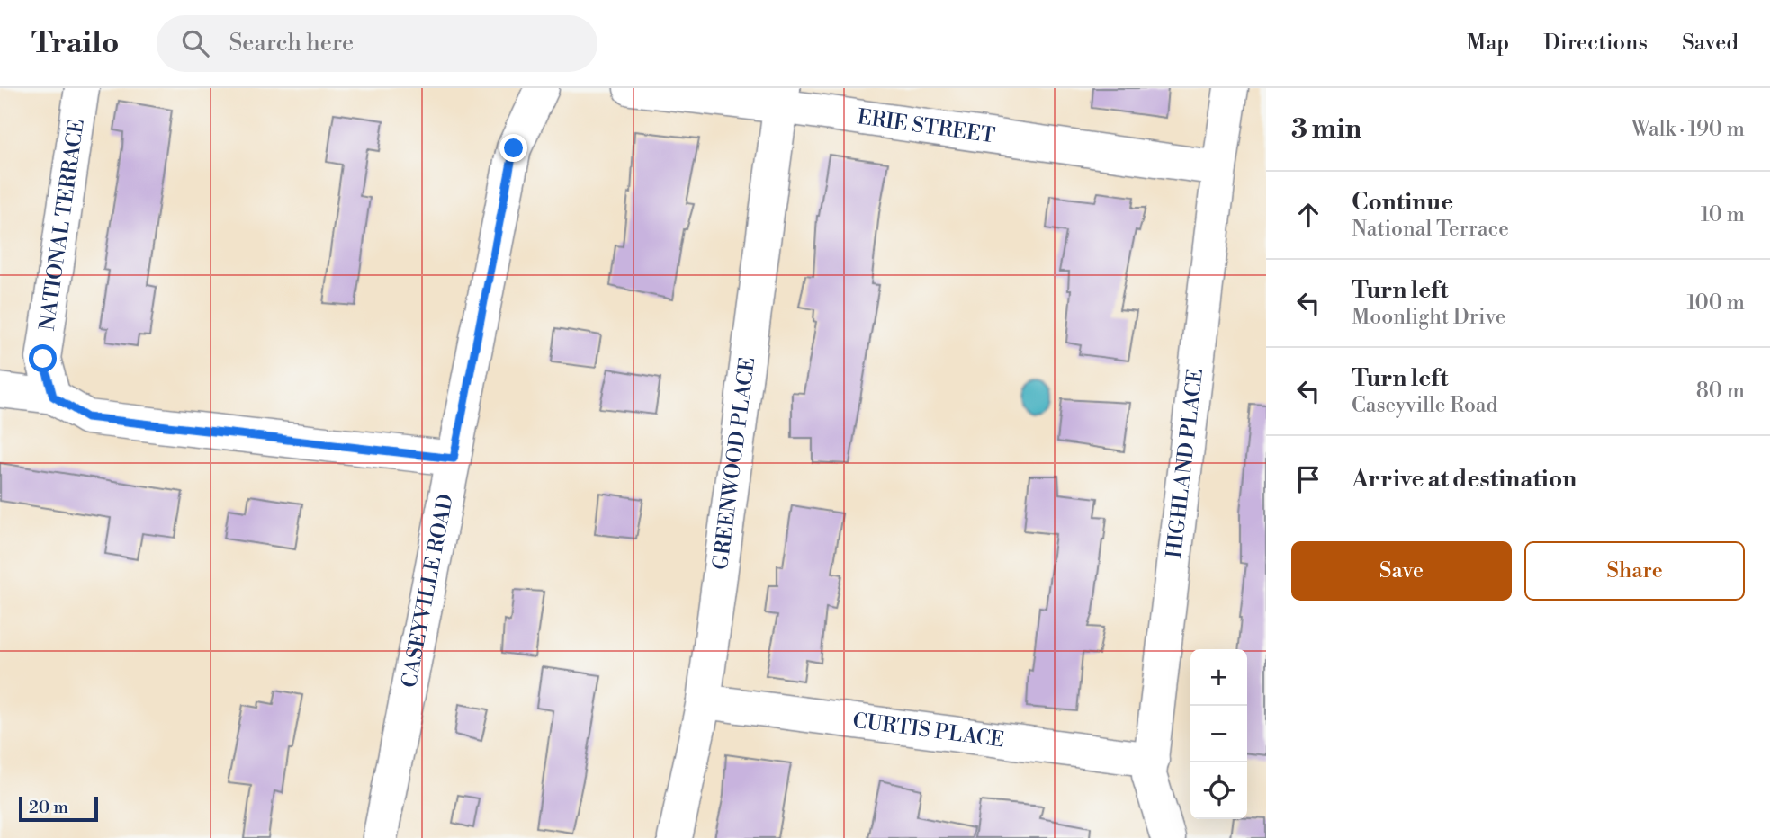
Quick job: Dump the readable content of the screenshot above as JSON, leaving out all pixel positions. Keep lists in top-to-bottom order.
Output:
{
  "streets": {
    "street": [
      "ERIE STREET",
      "NATIONAL TERRACE",
      "GREENWOOD PLACE",
      "HIGHLAND PLACE",
      "CASEYVILLE ROAD",
      "CURTIS PLACE"
    ]
  },
  "crossings": [
    ["ERIE STREET", "GREENWOOD PLACE"],
    ["ERIE STREET", "HIGHLAND PLACE"],
    ["GREENWOOD PLACE", "CURTIS PLACE"],
    ["HIGHLAND PLACE", "CURTIS PLACE"]
  ],
  "scale_bar": "20 m",
  "page": {
    "header": "Trailo",
    "search": "Search here",
    "nav": ["Map", "Directions", "Saved"],
    "heading": ["3 min", "Walk · 190 m"],
    "list": [
      ["Continue", "National Terrace", "10 m"],
      ["Turn left", "Moonlight Drive", "100 m"],
      ["Turn left", "Caseyville Road", "80 m"],
      "Arrive at destination"
    ],
    "buttons": ["Save", "Share"],
    "map_buttons": ["+", "−"],
    "scale": "20 m"
  }
}
